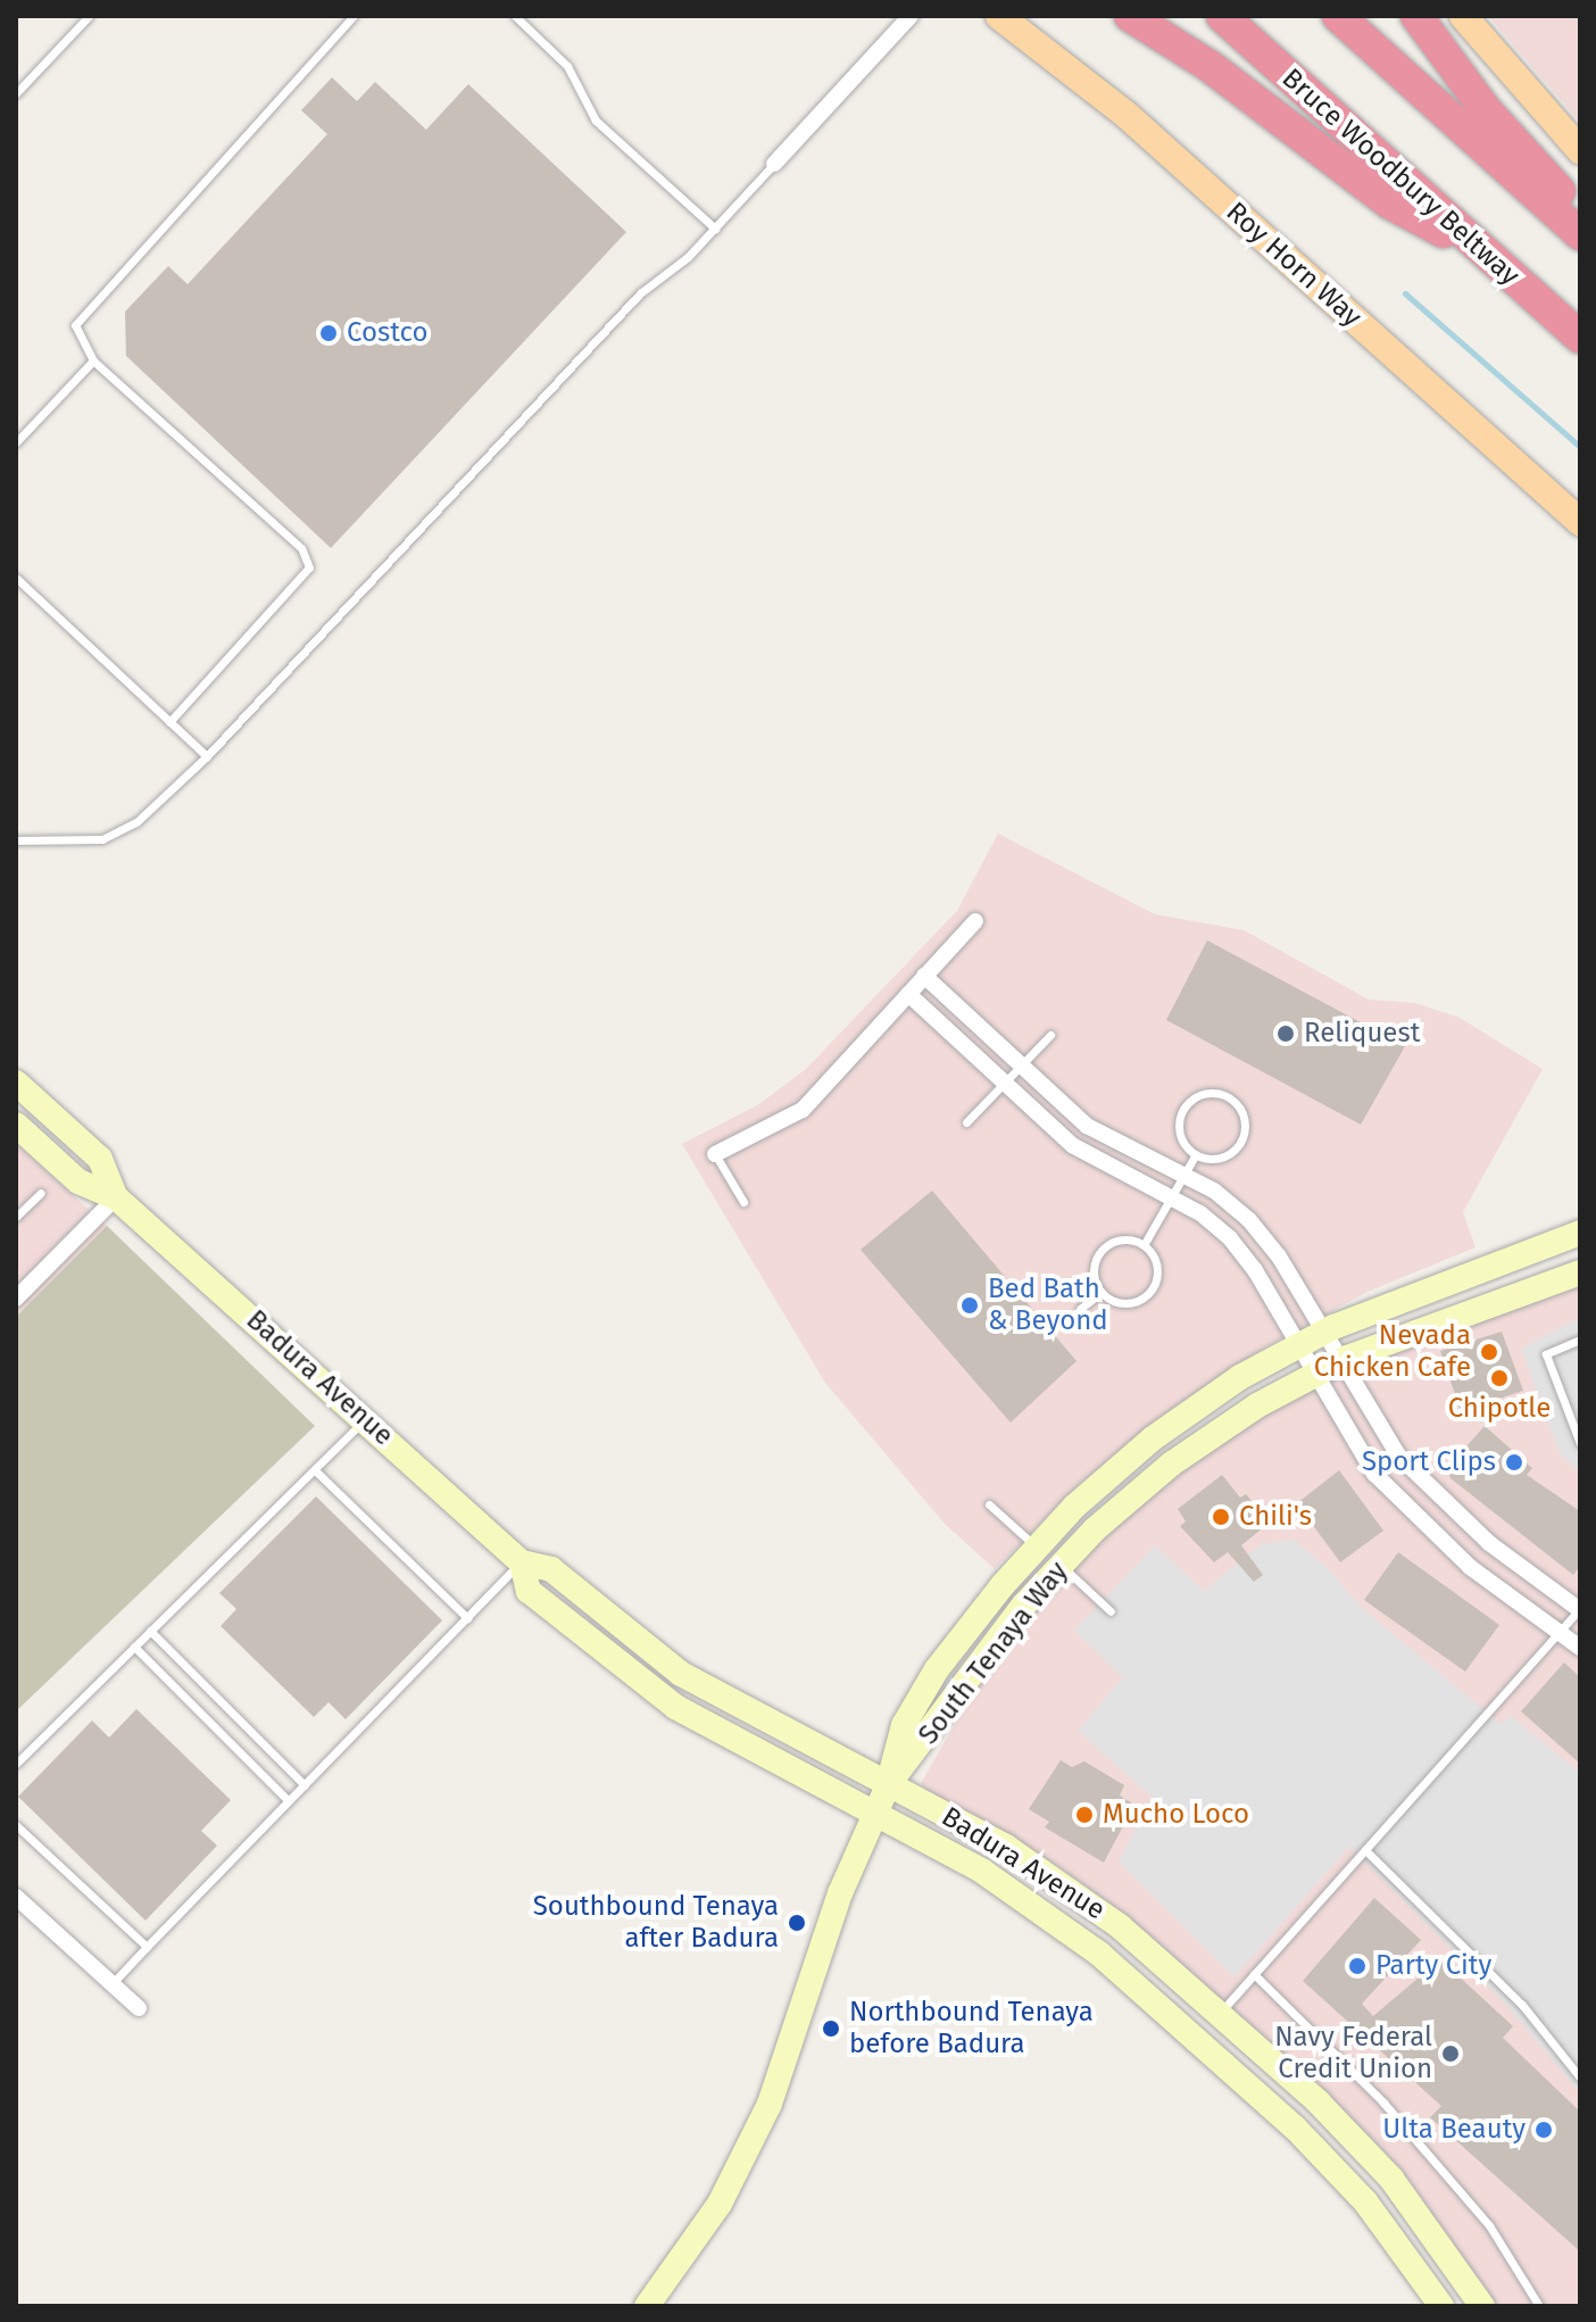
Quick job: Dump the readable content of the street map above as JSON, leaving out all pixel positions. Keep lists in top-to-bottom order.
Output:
{
  "streets": {
    "highway": ["Bruce Woodbury Beltway"],
    "main road": ["Roy Horn Way", "Badura Avenue", "South Tenaya Way"]
  },
  "crossings": [
    ["Badura Avenue", "South Tenaya Way"]
  ],
  "places": [
    "Costco",
    "Reliquest",
    "Bed Bath & Beyond",
    "Nevada Chicken Cafe",
    "Chipotle",
    "Sport Clips",
    "Chili's",
    "Mucho Loco",
    "Southbound Tenaya after Badura",
    "Party City",
    "Northbound Tenaya before Badura",
    "Navy Federal Credit Union",
    "Ulta Beauty"
  ]
}
